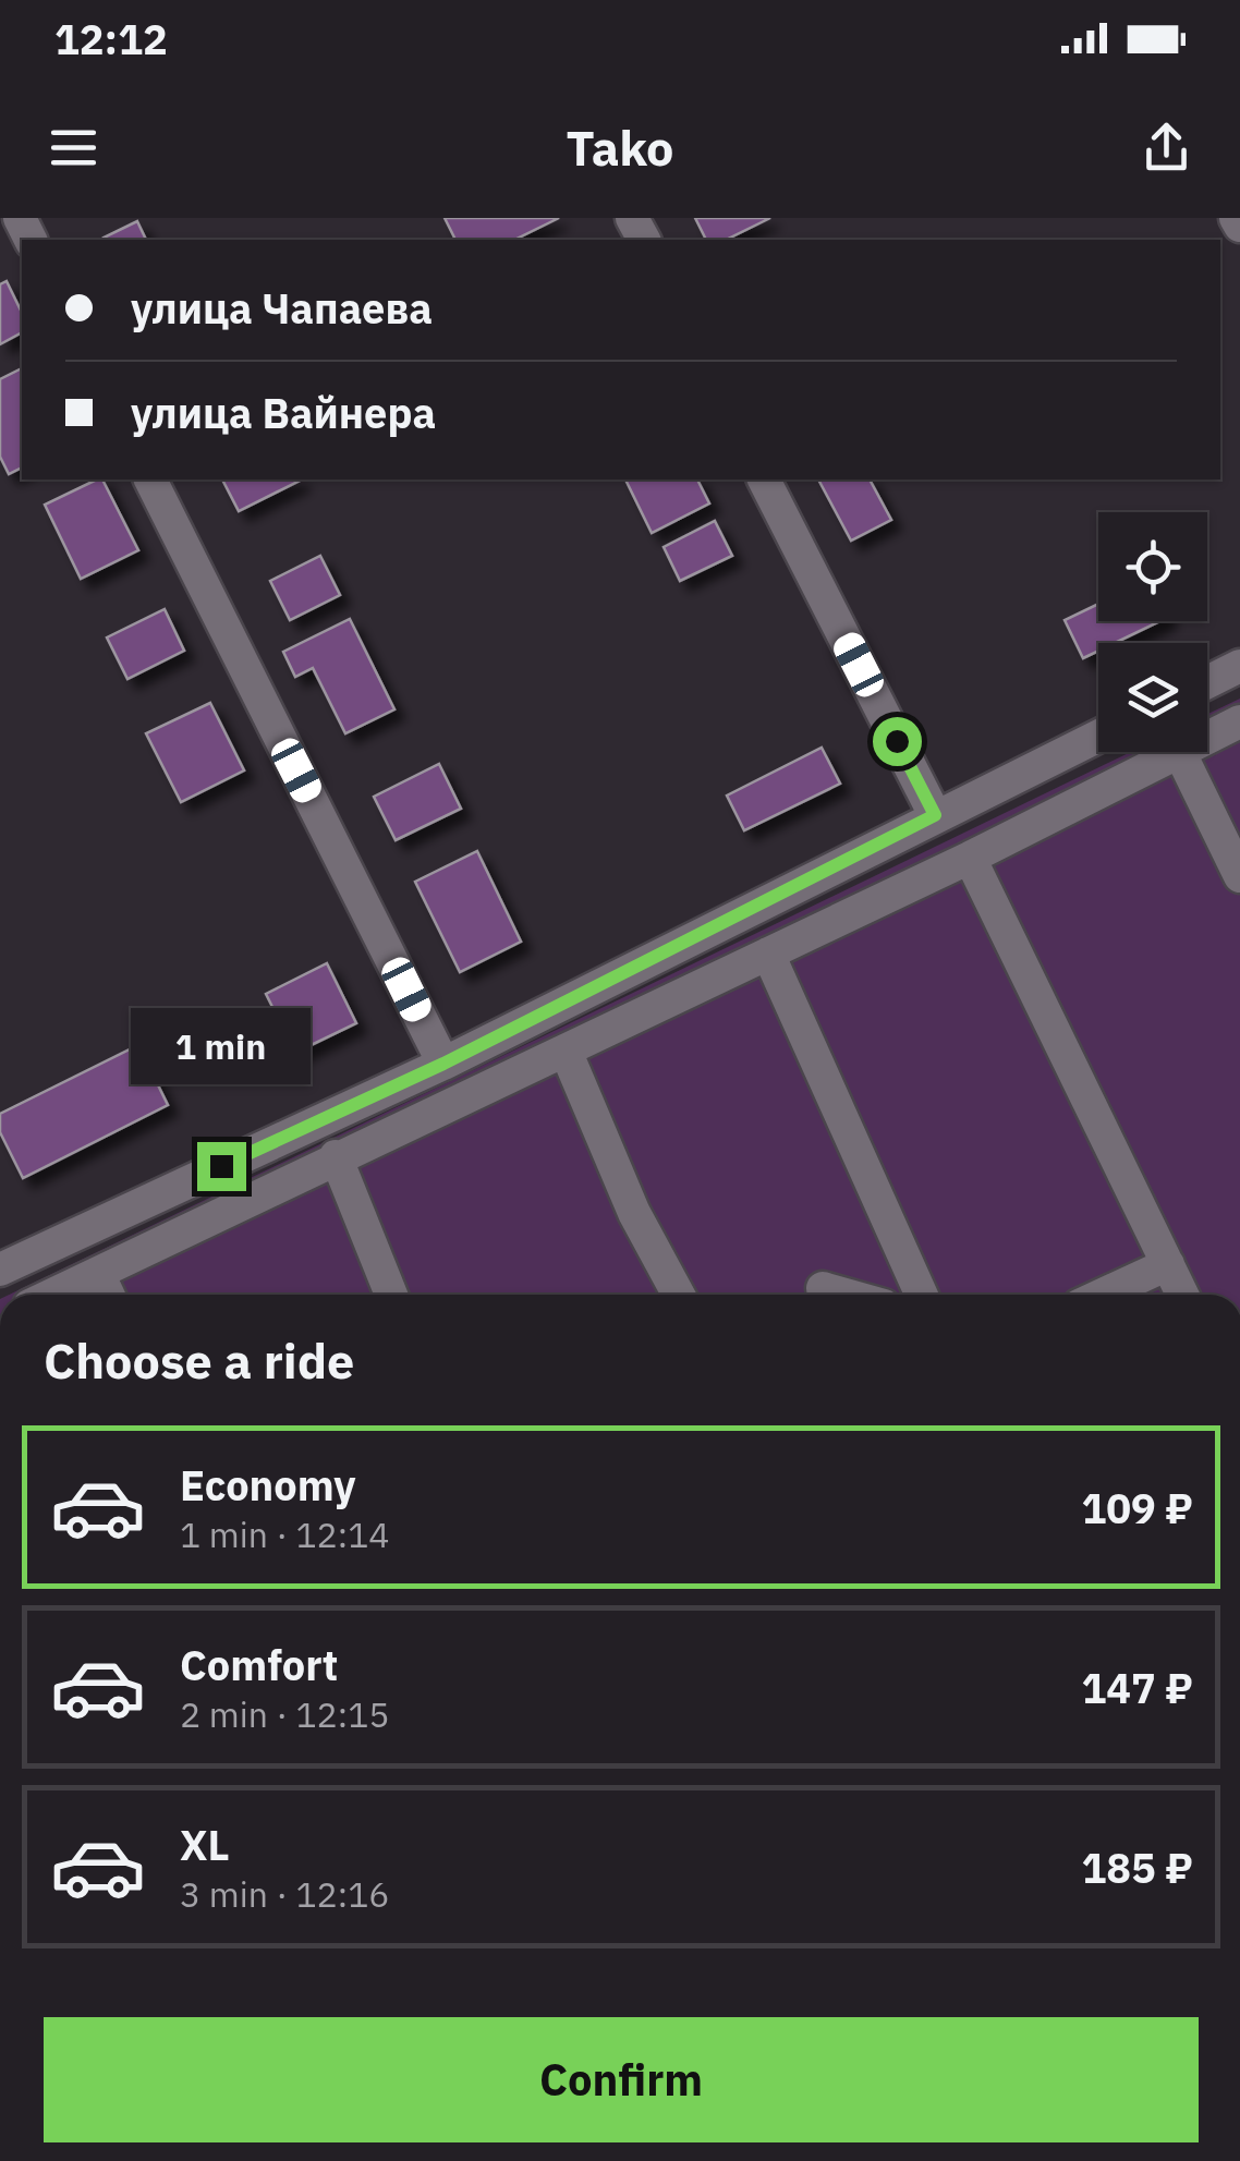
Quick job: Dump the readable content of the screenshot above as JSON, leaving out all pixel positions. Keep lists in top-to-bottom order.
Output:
{
  "page": {
    "status": "12:12",
    "header": "Tako",
    "banner": ["улица Чапаева", "улица Вайнера"],
    "bubble": "1 min",
    "heading": "Choose a ride",
    "list": [
      {
        "name": "Economy",
        "note": "1 min · 12:14",
        "value": "109 ₽"
      },
      {
        "name": "Comfort",
        "note": "2 min · 12:15",
        "value": "147 ₽"
      },
      {
        "name": "XL",
        "note": "3 min · 12:16",
        "value": "185 ₽"
      }
    ],
    "buttons": "Confirm"
  }
}
